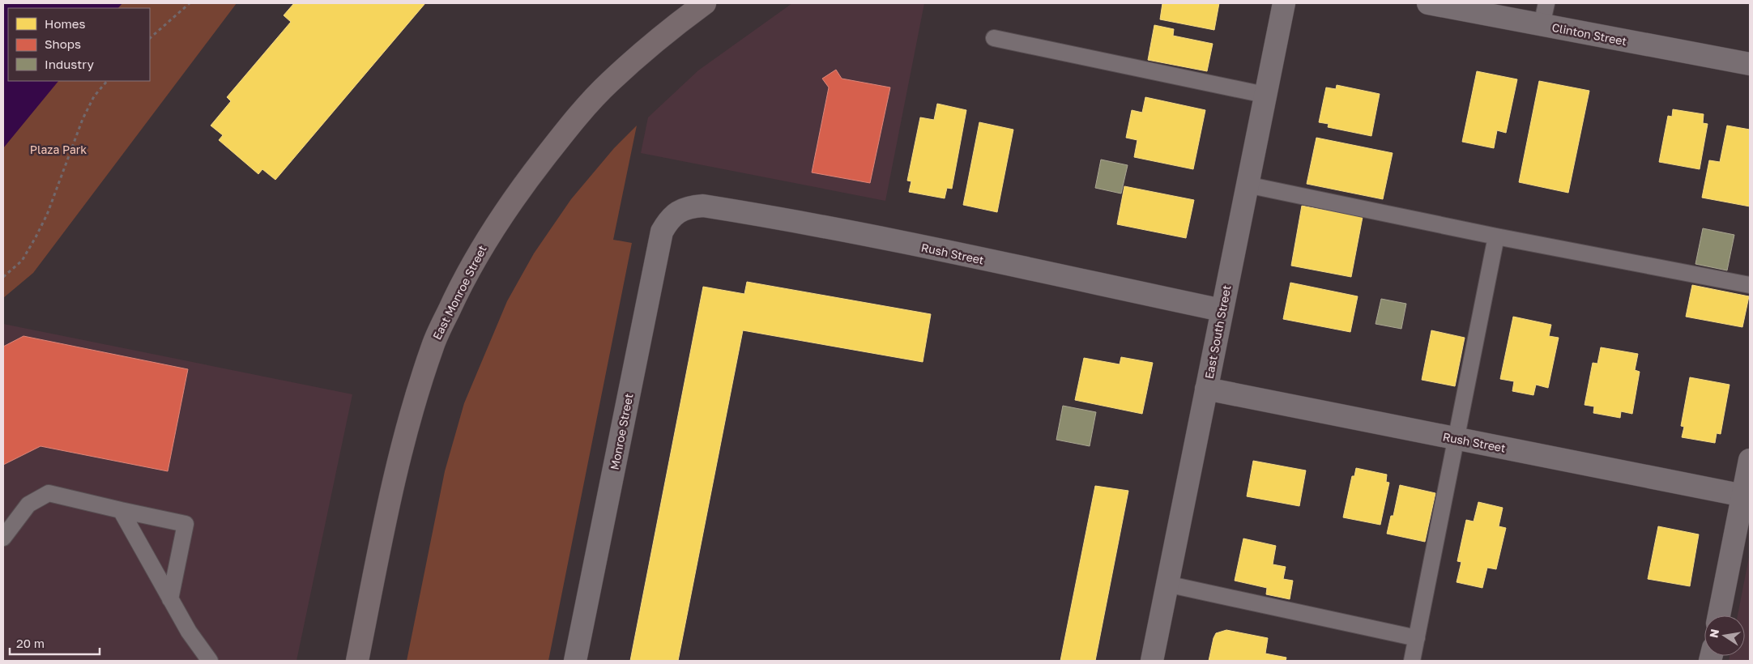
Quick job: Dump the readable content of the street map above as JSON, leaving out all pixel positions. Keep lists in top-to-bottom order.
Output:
{
  "streets": {
    "main road": ["East Monroe Street"],
    "street": [
      "Clinton Street",
      "Rush Street",
      "East South Street",
      "Monroe Street"
    ]
  },
  "crossings": [
    ["Rush Street", "East South Street"],
    ["Rush Street", "Monroe Street"]
  ],
  "parks": ["Plaza Park"],
  "legend": ["Homes", "Shops", "Industry"],
  "scale_bar": "20 m",
  "north": "left"
}
